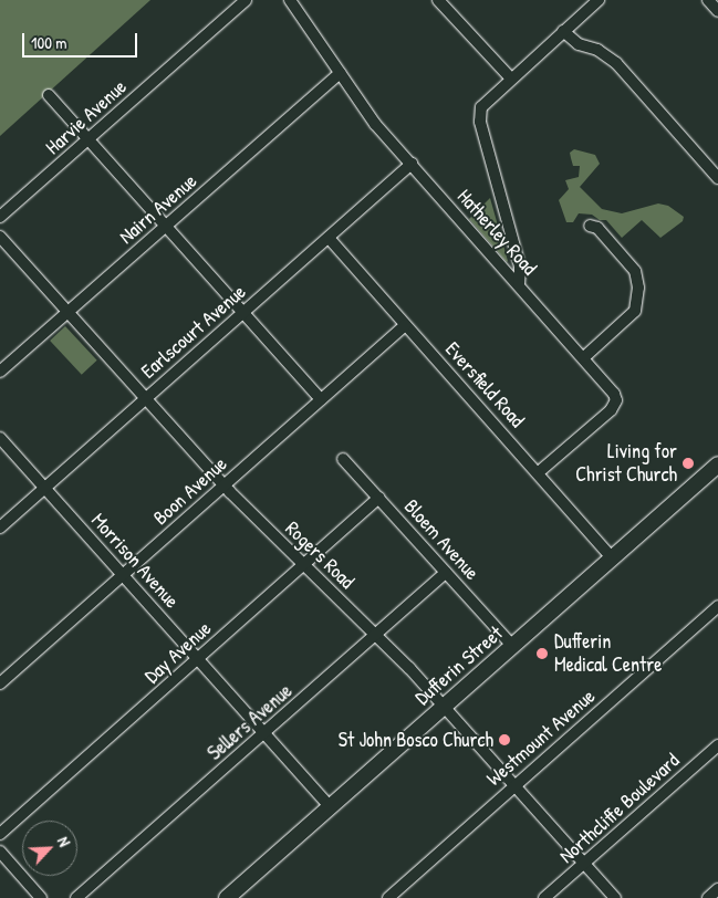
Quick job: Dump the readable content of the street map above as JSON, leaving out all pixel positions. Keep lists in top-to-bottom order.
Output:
{
  "streets": {
    "main road": ["Dufferin Street"],
    "street": [
      "Harvie Avenue",
      "Nairn Avenue",
      "Hatherley Road",
      "Earlscourt Avenue",
      "Eversfield Road",
      "Boon Avenue",
      "Bloem Avenue",
      "Rogers Road",
      "Morrison Avenue",
      "Day Avenue",
      "Sellers Avenue",
      "Westmount Avenue",
      "Northcliffe Boulevard"
    ]
  },
  "crossings": [
    ["Nairn Avenue", "Hatherley Road"],
    ["Nairn Avenue", "Rogers Road"],
    ["Hatherley Road", "Earlscourt Avenue"],
    ["Hatherley Road", "Eversfield Road"],
    ["Earlscourt Avenue", "Eversfield Road"],
    ["Earlscourt Avenue", "Rogers Road"],
    ["Earlscourt Avenue", "Morrison Avenue"],
    ["Eversfield Road", "Boon Avenue"],
    ["Eversfield Road", "Dufferin Street"],
    ["Boon Avenue", "Rogers Road"],
    ["Boon Avenue", "Morrison Avenue"],
    ["Bloem Avenue", "Day Avenue"],
    ["Bloem Avenue", "Dufferin Street"],
    ["Bloem Avenue", "Sellers Avenue"],
    ["Rogers Road", "Day Avenue"],
    ["Rogers Road", "Dufferin Street"],
    ["Rogers Road", "Sellers Avenue"],
    ["Rogers Road", "Westmount Avenue"],
    ["Rogers Road", "Northcliffe Boulevard"],
    ["Morrison Avenue", "Day Avenue"],
    ["Morrison Avenue", "Dufferin Street"],
    ["Morrison Avenue", "Sellers Avenue"]
  ],
  "places": ["Living for Christ Church", "Dufferin Medical Centre", "St John Bosco Church"],
  "scale_bar": "100 m",
  "north": "top right"
}
